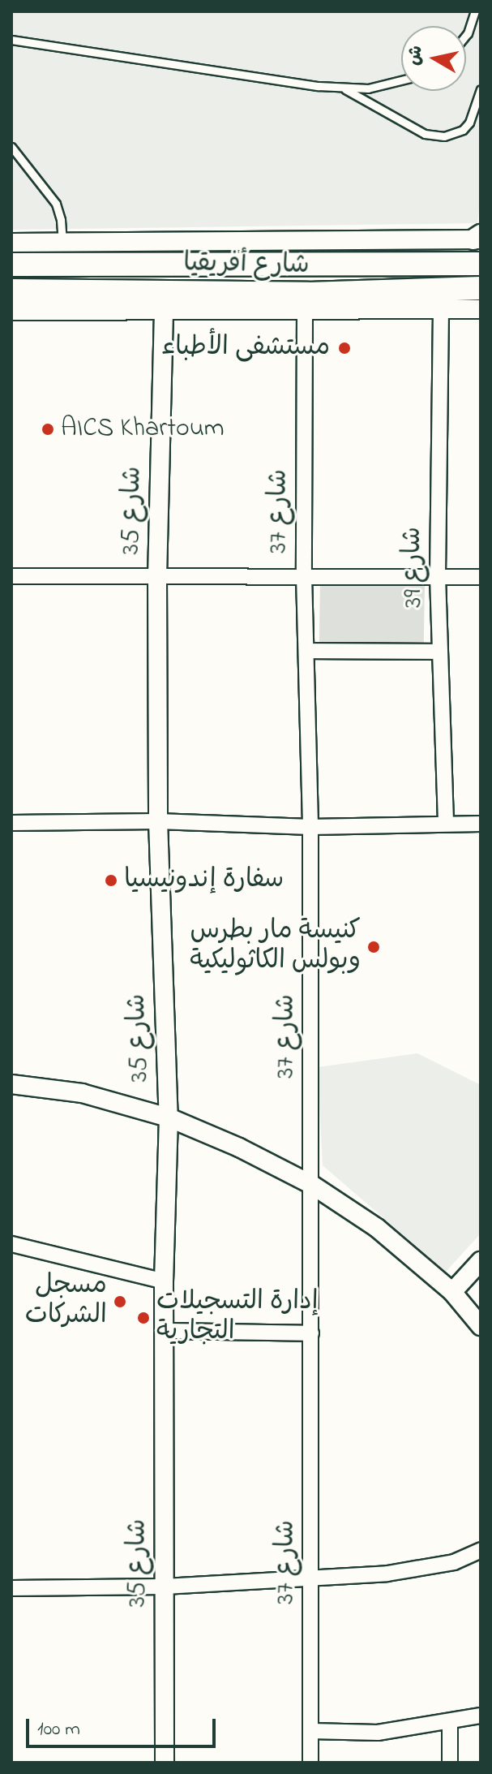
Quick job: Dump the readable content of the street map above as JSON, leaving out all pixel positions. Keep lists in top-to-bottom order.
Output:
{
  "streets": {
    "highway": ["شارع أفريقيا"],
    "street": ["شارع 35", "شارع 37", "شارع 39"]
  },
  "crossings": [
    ["شارع أفريقيا", "شارع 35"],
    ["شارع أفريقيا", "شارع 37"],
    ["شارع أفريقيا", "شارع 39"]
  ],
  "places": [
    "مستشفی الأطباء",
    "AICS Khartoum",
    "سفارة إندونيسيا",
    "كنيسة مار بطرس وبولس الكاثوليكية",
    "مسجل الشركات",
    "إدارة التسجيلات التجارية"
  ],
  "scale_bar": "100 m",
  "north": "left"
}
